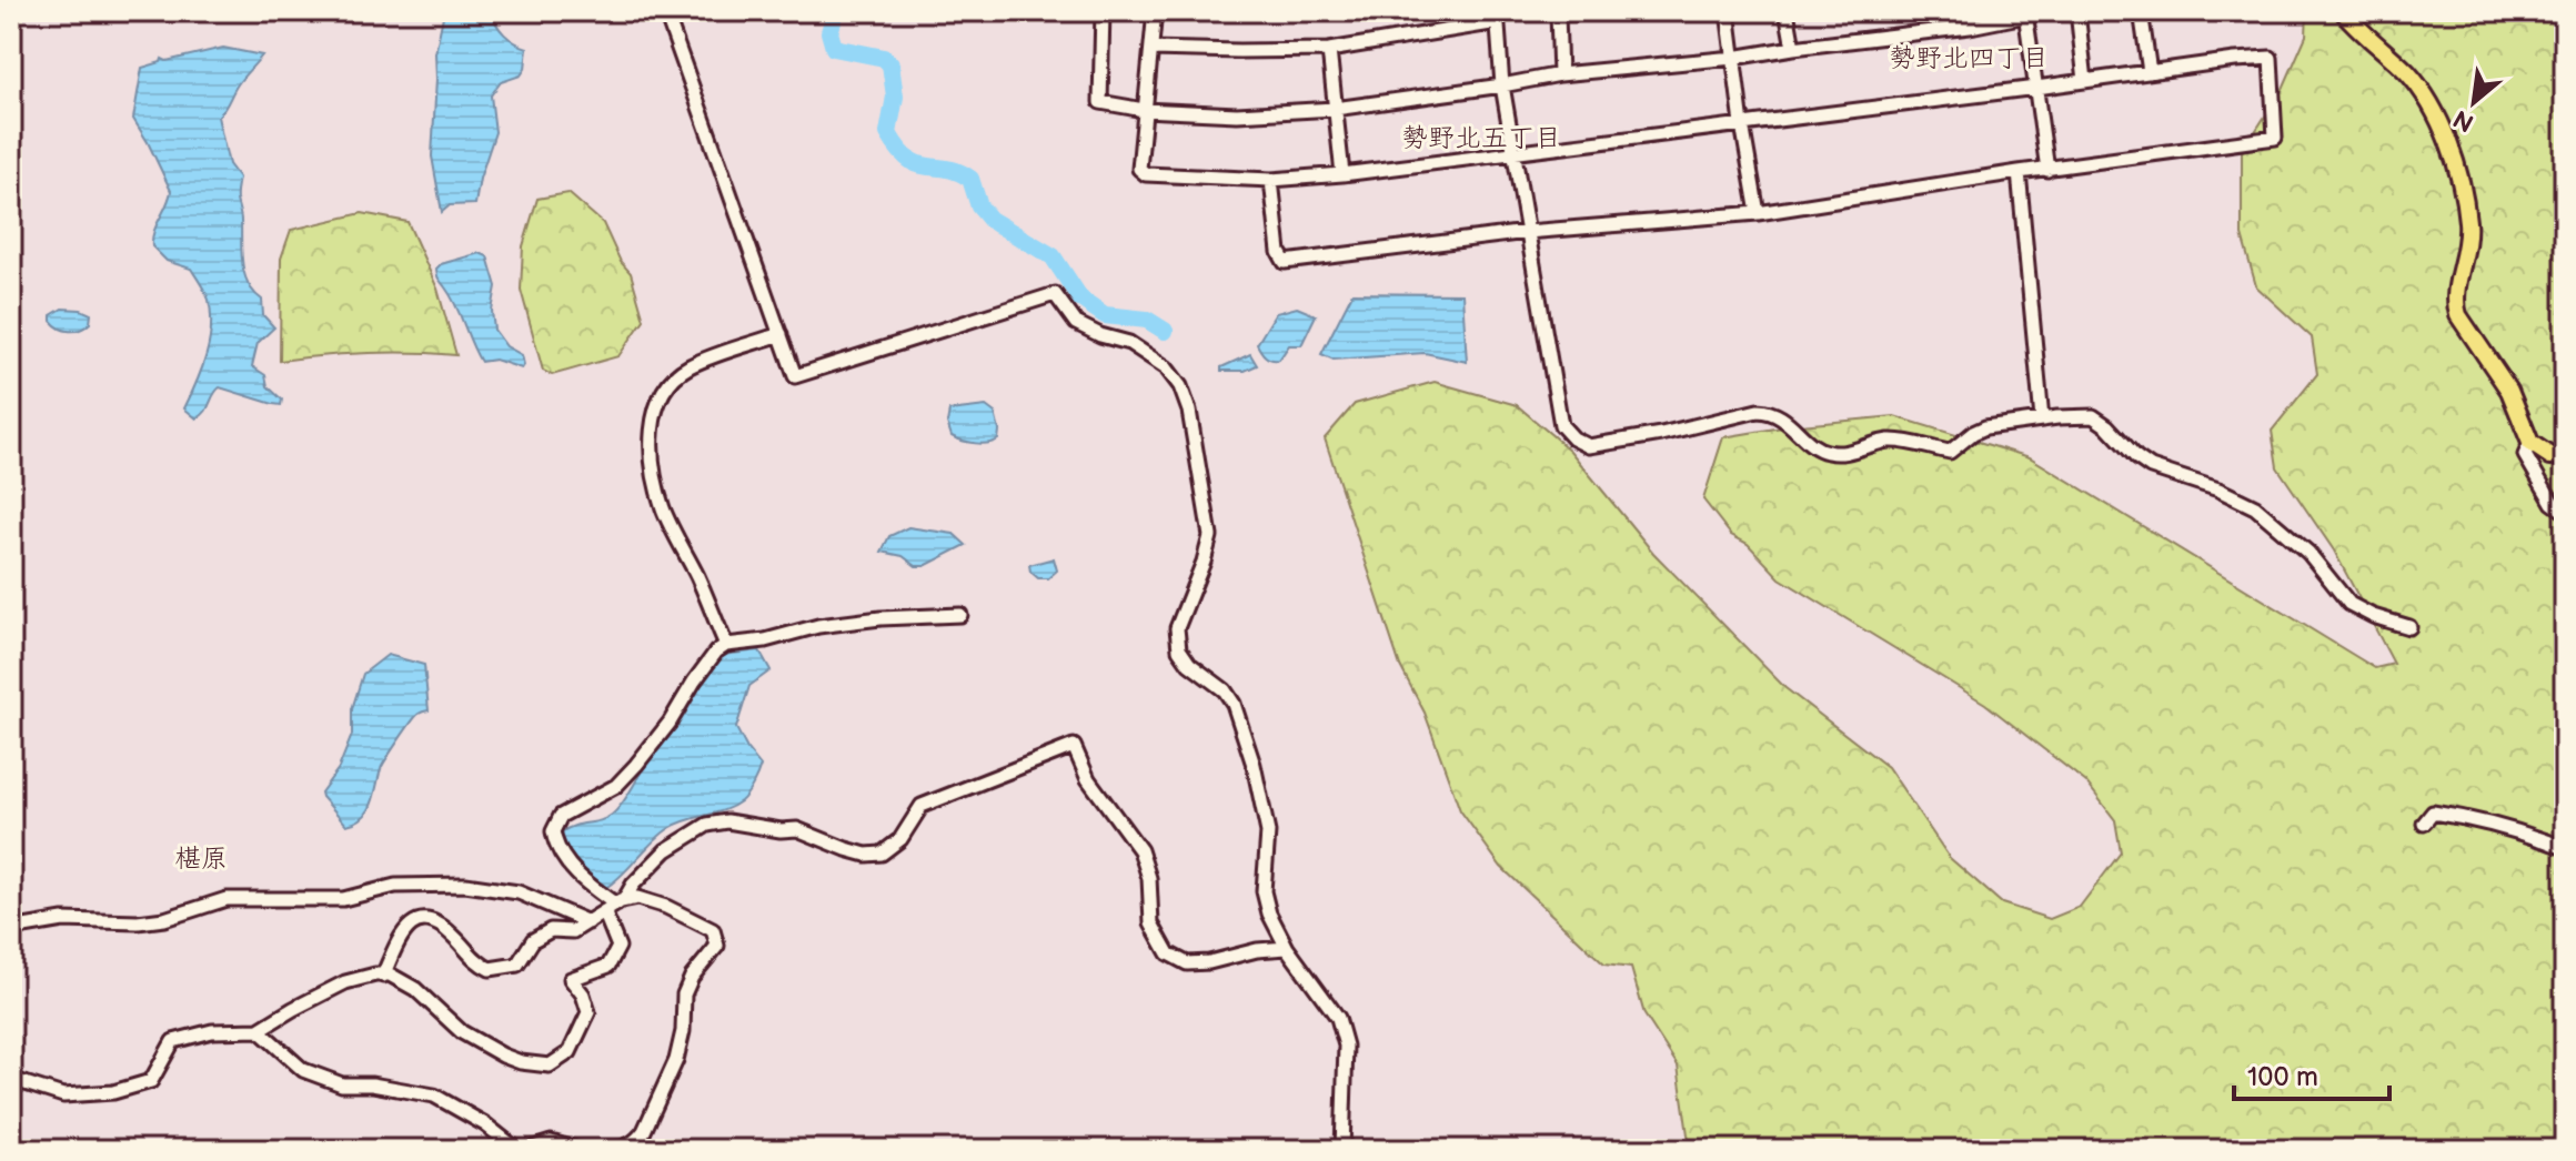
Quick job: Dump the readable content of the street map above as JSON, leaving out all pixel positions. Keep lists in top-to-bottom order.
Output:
{
  "districts": ["勢野北四丁目", "勢野北五丁目", "椹原"],
  "scale_bar": "100 m",
  "north": "bottom left"
}
